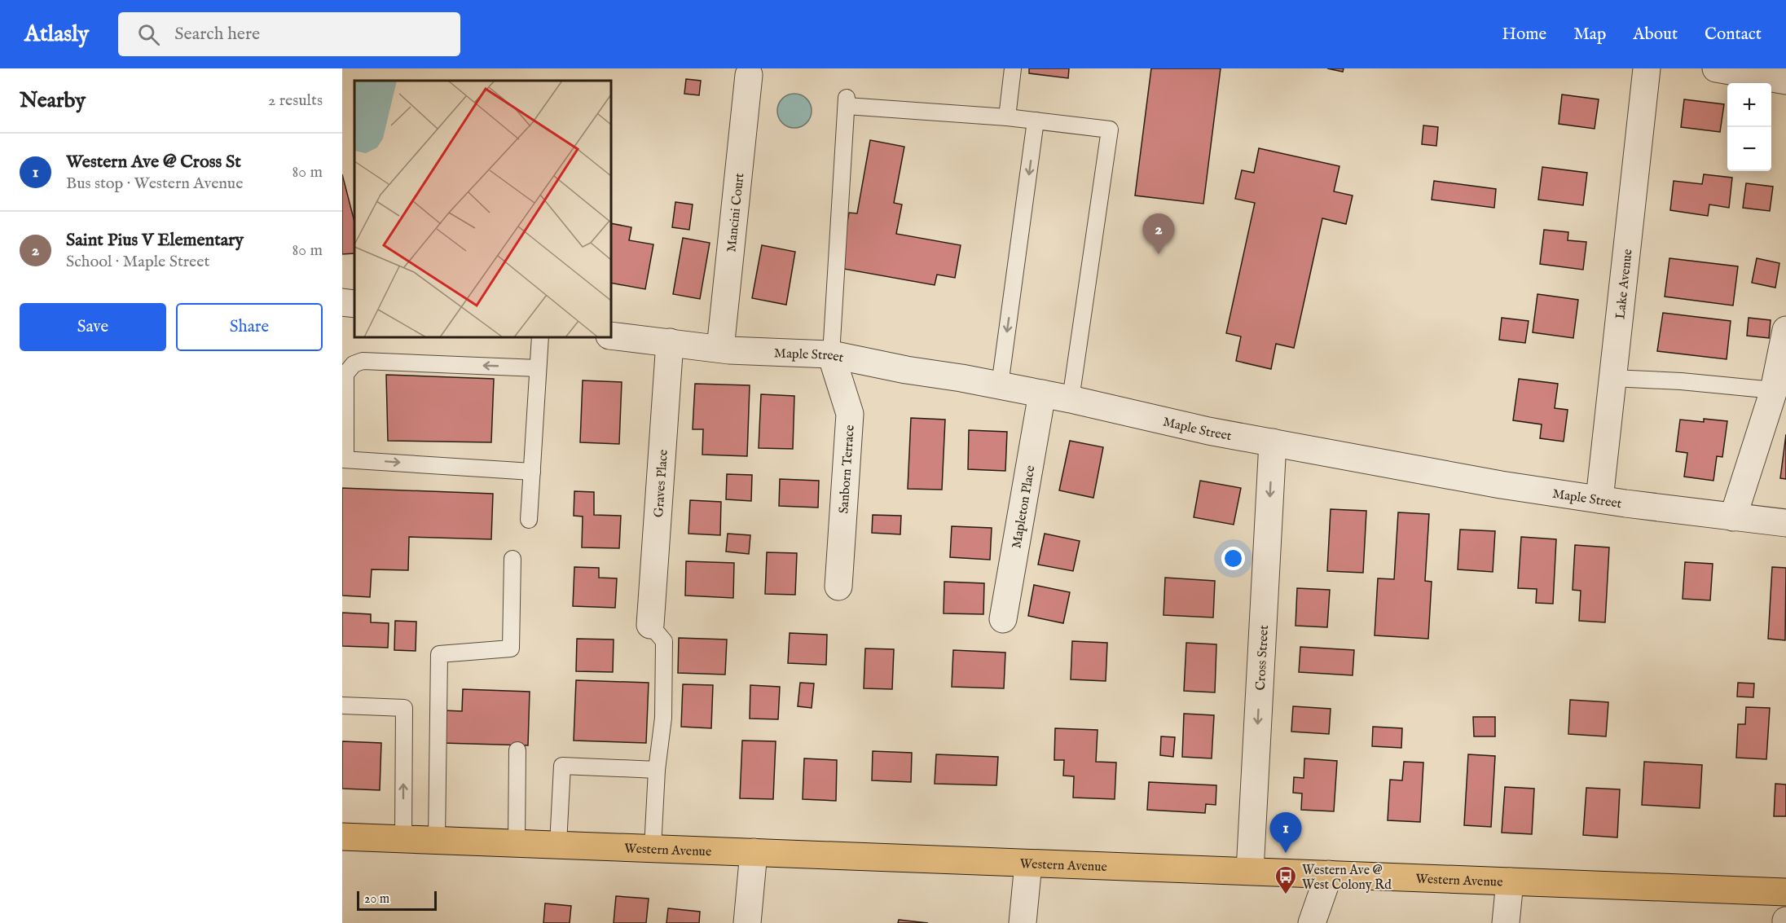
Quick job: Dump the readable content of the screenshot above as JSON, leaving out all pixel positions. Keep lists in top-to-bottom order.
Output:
{
  "streets": {
    "main road": ["Western Avenue"],
    "street": [
      "Mancini Court",
      "Lake Avenue",
      "Maple Street",
      "Sanborn Terrace",
      "Graves Place",
      "Mapleton Place",
      "Cross Street"
    ]
  },
  "crossings": [
    ["Mancini Court", "Maple Street"],
    ["Lake Avenue", "Maple Street"],
    ["Maple Street", "Sanborn Terrace"],
    ["Maple Street", "Graves Place"],
    ["Maple Street", "Mapleton Place"],
    ["Maple Street", "Cross Street"],
    ["Cross Street", "Western Avenue"]
  ],
  "one_way": ["Cross Street"],
  "places": {
    "bus stop": ["Western Ave @ West Colony Rd"]
  },
  "scale_bar": "20 m",
  "page": {
    "header": "Atlasly",
    "search": "Search here",
    "nav": [
      "Home",
      "Map",
      "About",
      "Contact"
    ],
    "heading": ["Nearby", "2 results"],
    "map_buttons": ["+", "−"],
    "list": [
      {
        "mark": "1",
        "name": "Western Ave @ Cross St",
        "note": "Bus stop · Western Avenue",
        "value": "80 m"
      },
      {
        "mark": "2",
        "name": "Saint Pius V Elementary",
        "note": "School · Maple Street",
        "value": "80 m"
      }
    ],
    "pins": ["2", "1"],
    "buttons": ["Save", "Share"],
    "scale": "20 m"
  }
}
